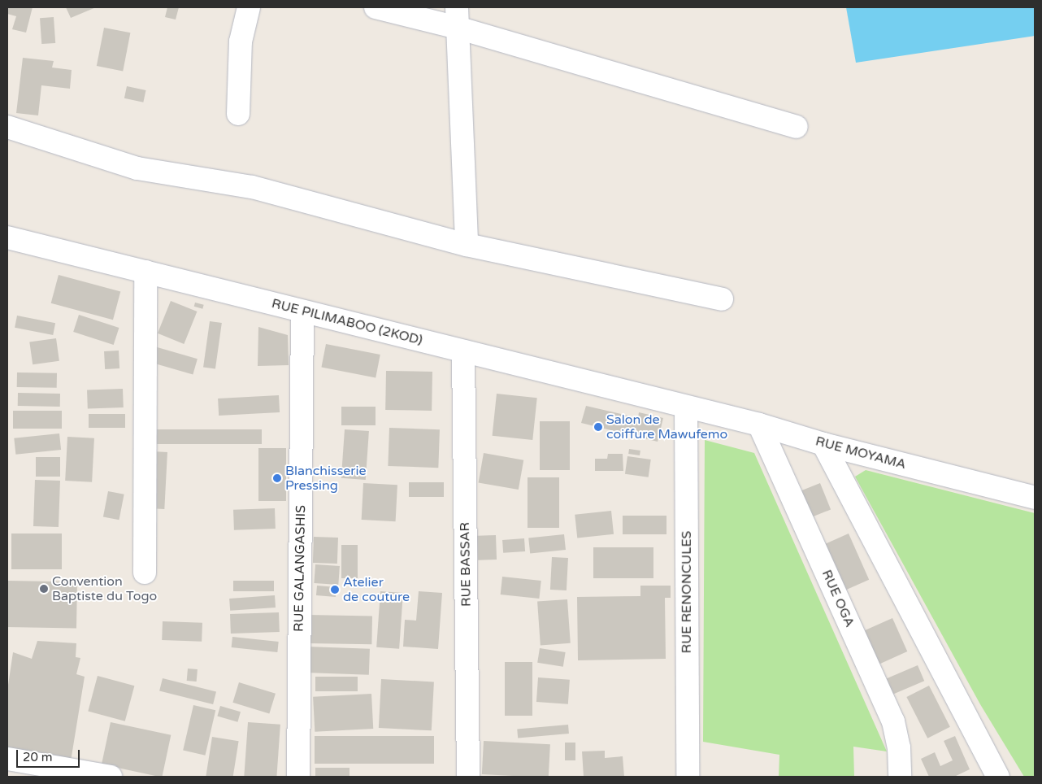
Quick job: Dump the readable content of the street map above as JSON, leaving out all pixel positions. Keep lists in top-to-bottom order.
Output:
{
  "streets": {
    "street": [
      "RUE PILIMABOO (2KOD)",
      "RUE MOYAMA",
      "RUE BASSAR",
      "RUE GALANGASHIS",
      "RUE RENONCULES",
      "RUE OGA"
    ]
  },
  "crossings": [
    ["RUE PILIMABOO (2KOD)", "RUE MOYAMA"],
    ["RUE PILIMABOO (2KOD)", "RUE BASSAR"],
    ["RUE PILIMABOO (2KOD)", "RUE GALANGASHIS"],
    ["RUE PILIMABOO (2KOD)", "RUE RENONCULES"],
    ["RUE MOYAMA", "RUE RENONCULES"],
    ["RUE MOYAMA", "RUE OGA"]
  ],
  "places": [
    "Salon de coiffure Mawufemo",
    "Blanchisserie Pressing",
    "Convention Baptiste du Togo",
    "Atelier de couture"
  ],
  "scale_bar": "20 m"
}
